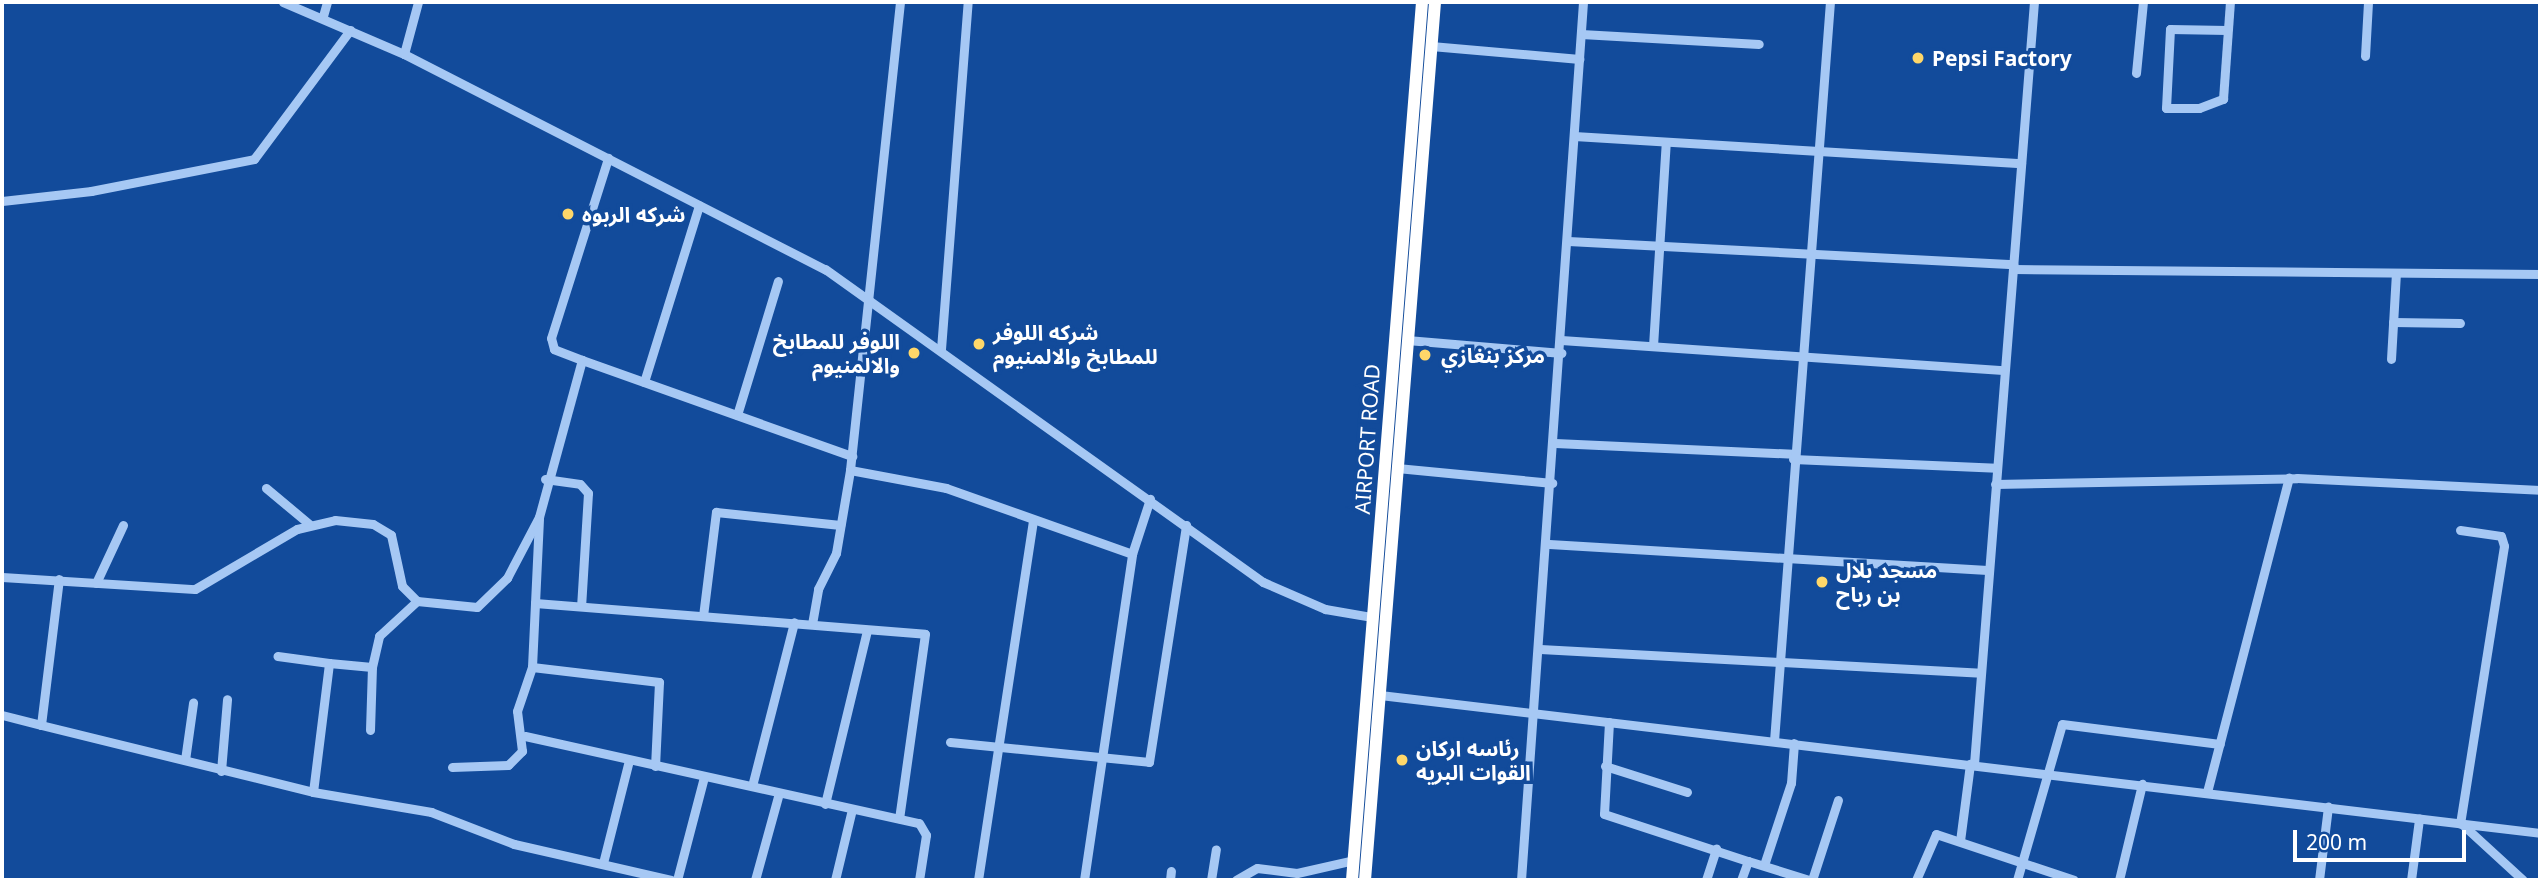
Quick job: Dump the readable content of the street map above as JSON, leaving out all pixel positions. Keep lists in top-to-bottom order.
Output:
{
  "streets": {
    "highway": ["AIRPORT ROAD"]
  },
  "places": [
    "Pepsi Factory",
    "شركه الربوه",
    "شركه اللوفر للمطابخ والالمنيوم",
    "اللوفر للمطابخ والالمنيوم",
    "مركز بنغازي",
    "مسجد بلال بن رباح",
    "رئاسه اركان القوات البريه"
  ],
  "scale_bar": "200 m"
}
